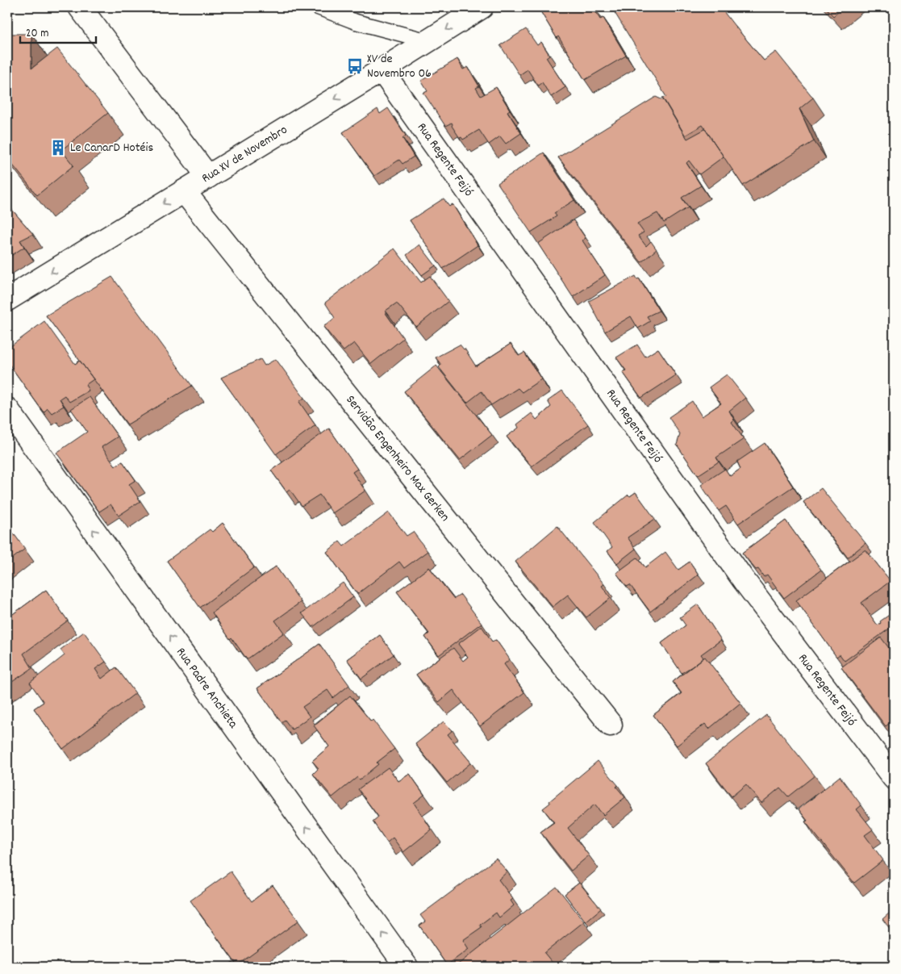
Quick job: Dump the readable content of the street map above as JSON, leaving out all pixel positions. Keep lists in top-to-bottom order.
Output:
{
  "streets": {
    "street": [
      "Rua XV de Novembro",
      "Rua Regente Feijó",
      "Servidão Engenheiro Max Gerken",
      "Rua Padre Anchieta"
    ]
  },
  "crossings": [
    ["Rua XV de Novembro", "Rua Regente Feijó"],
    ["Rua XV de Novembro", "Servidão Engenheiro Max Gerken"]
  ],
  "one_way": ["Rua XV de Novembro", "Rua Padre Anchieta"],
  "places": {
    "bus stop": ["XV de Novembro 06"],
    "building": ["Le CanarD Hotéis"]
  },
  "scale_bar": "20 m"
}
